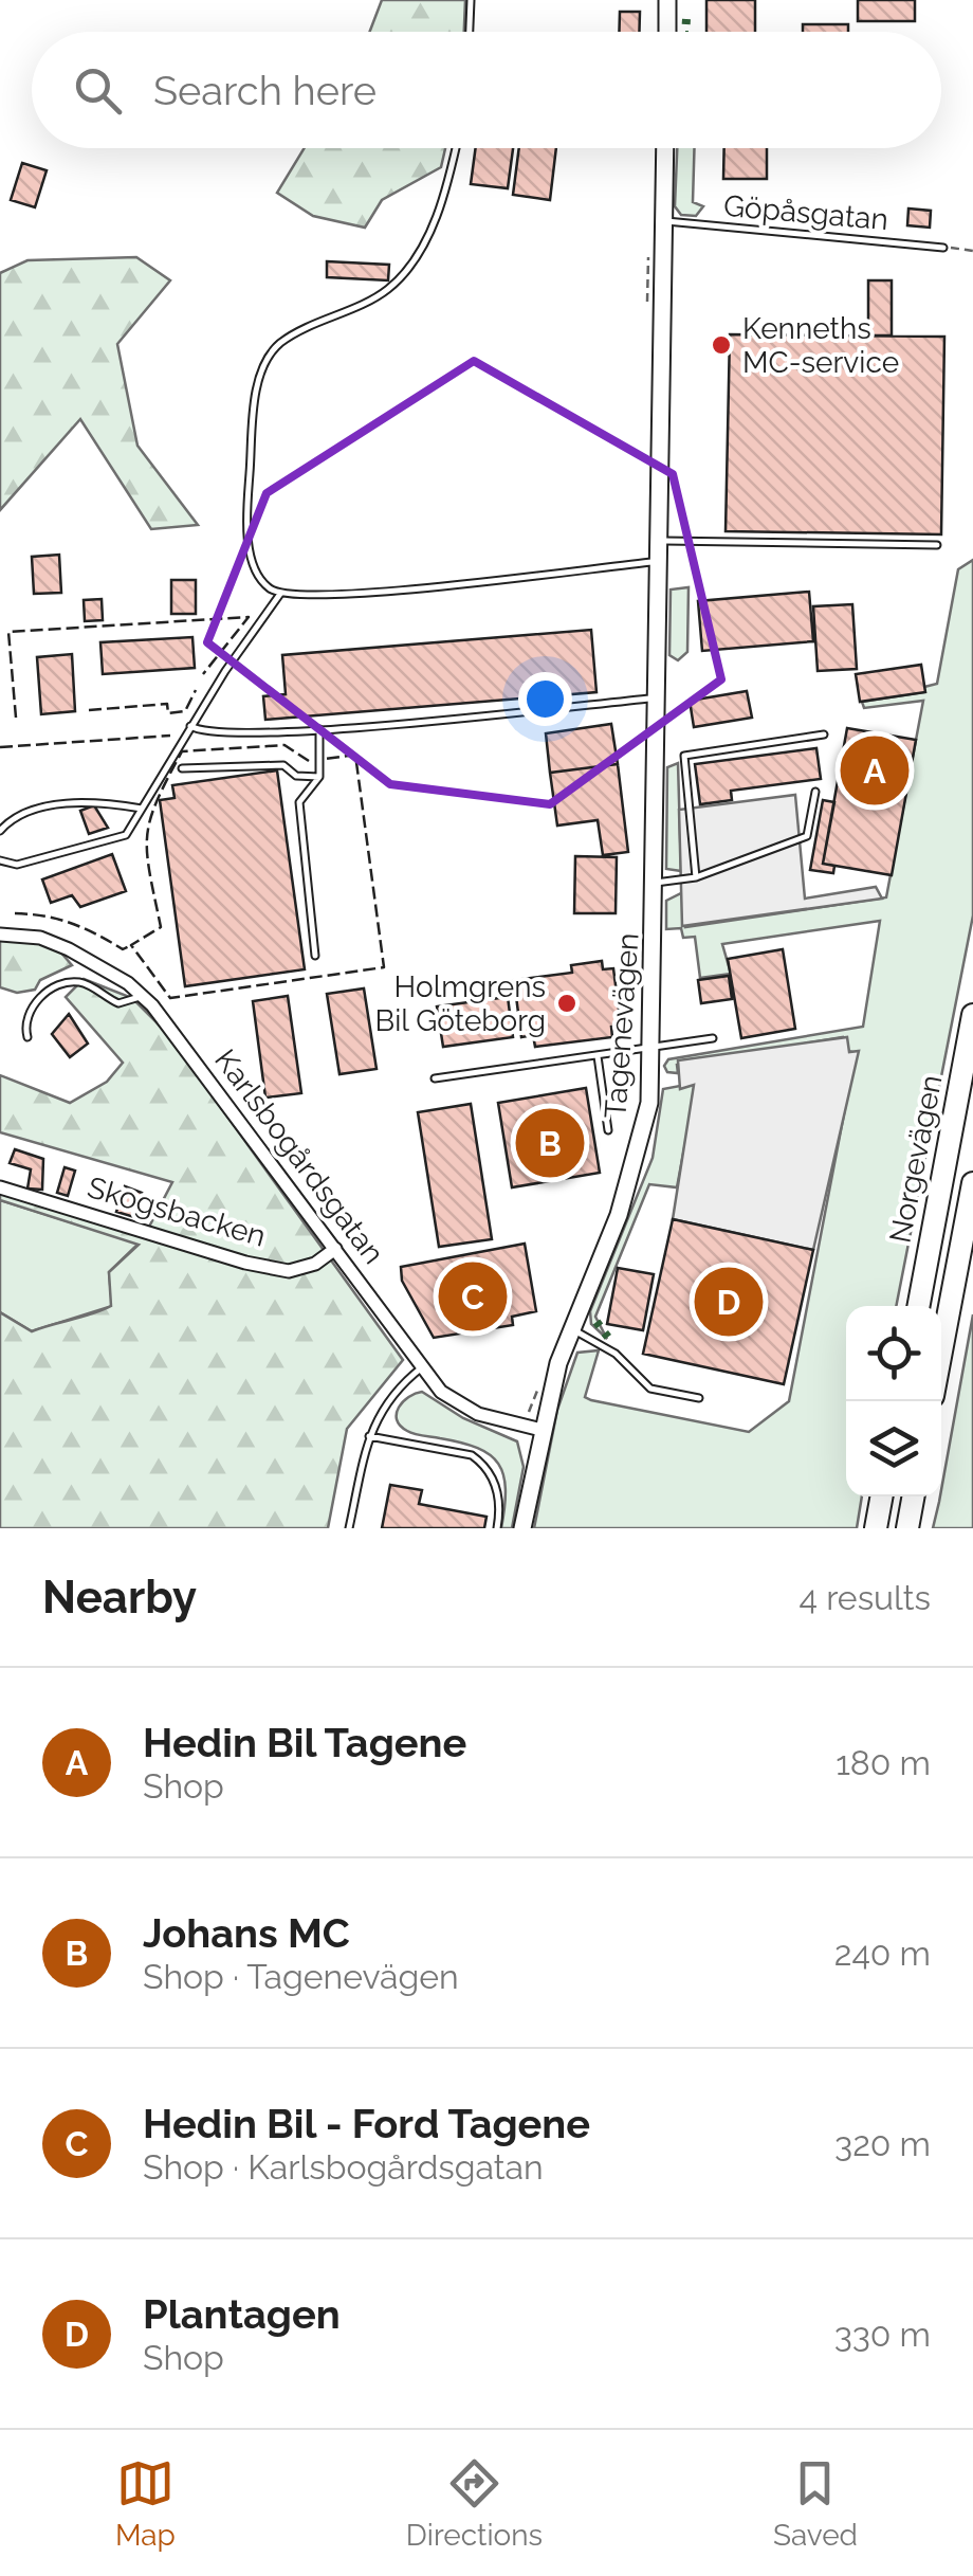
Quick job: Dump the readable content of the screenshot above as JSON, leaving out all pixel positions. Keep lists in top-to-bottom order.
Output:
{
  "streets": {
    "highway": ["Norgevägen"],
    "street": ["Tagenevägen", "Karlsbogårdsgatan", "Skogsbacken"],
    "lane": ["Göpåsgatan"]
  },
  "crossings": [
    ["Göpåsgatan", "Tagenevägen"],
    ["Tagenevägen", "Karlsbogårdsgatan"],
    ["Karlsbogårdsgatan", "Skogsbacken"]
  ],
  "places": ["Kenneths MC-service", "Holmgrens Bil Göteborg"],
  "page": {
    "search": "Search here",
    "pins": [
      "A",
      "B",
      "C",
      "D"
    ],
    "heading": ["Nearby", "4 results"],
    "list": [
      {
        "mark": "A",
        "name": "Hedin Bil Tagene",
        "note": "Shop",
        "value": "180 m"
      },
      {
        "mark": "B",
        "name": "Johans MC",
        "note": "Shop · Tagenevägen",
        "value": "240 m"
      },
      {
        "mark": "C",
        "name": "Hedin Bil - Ford Tagene",
        "note": "Shop · Karlsbogårdsgatan",
        "value": "320 m"
      },
      {
        "mark": "D",
        "name": "Plantagen",
        "note": "Shop",
        "value": "330 m"
      }
    ],
    "nav": ["Map", "Directions", "Saved"]
  }
}
